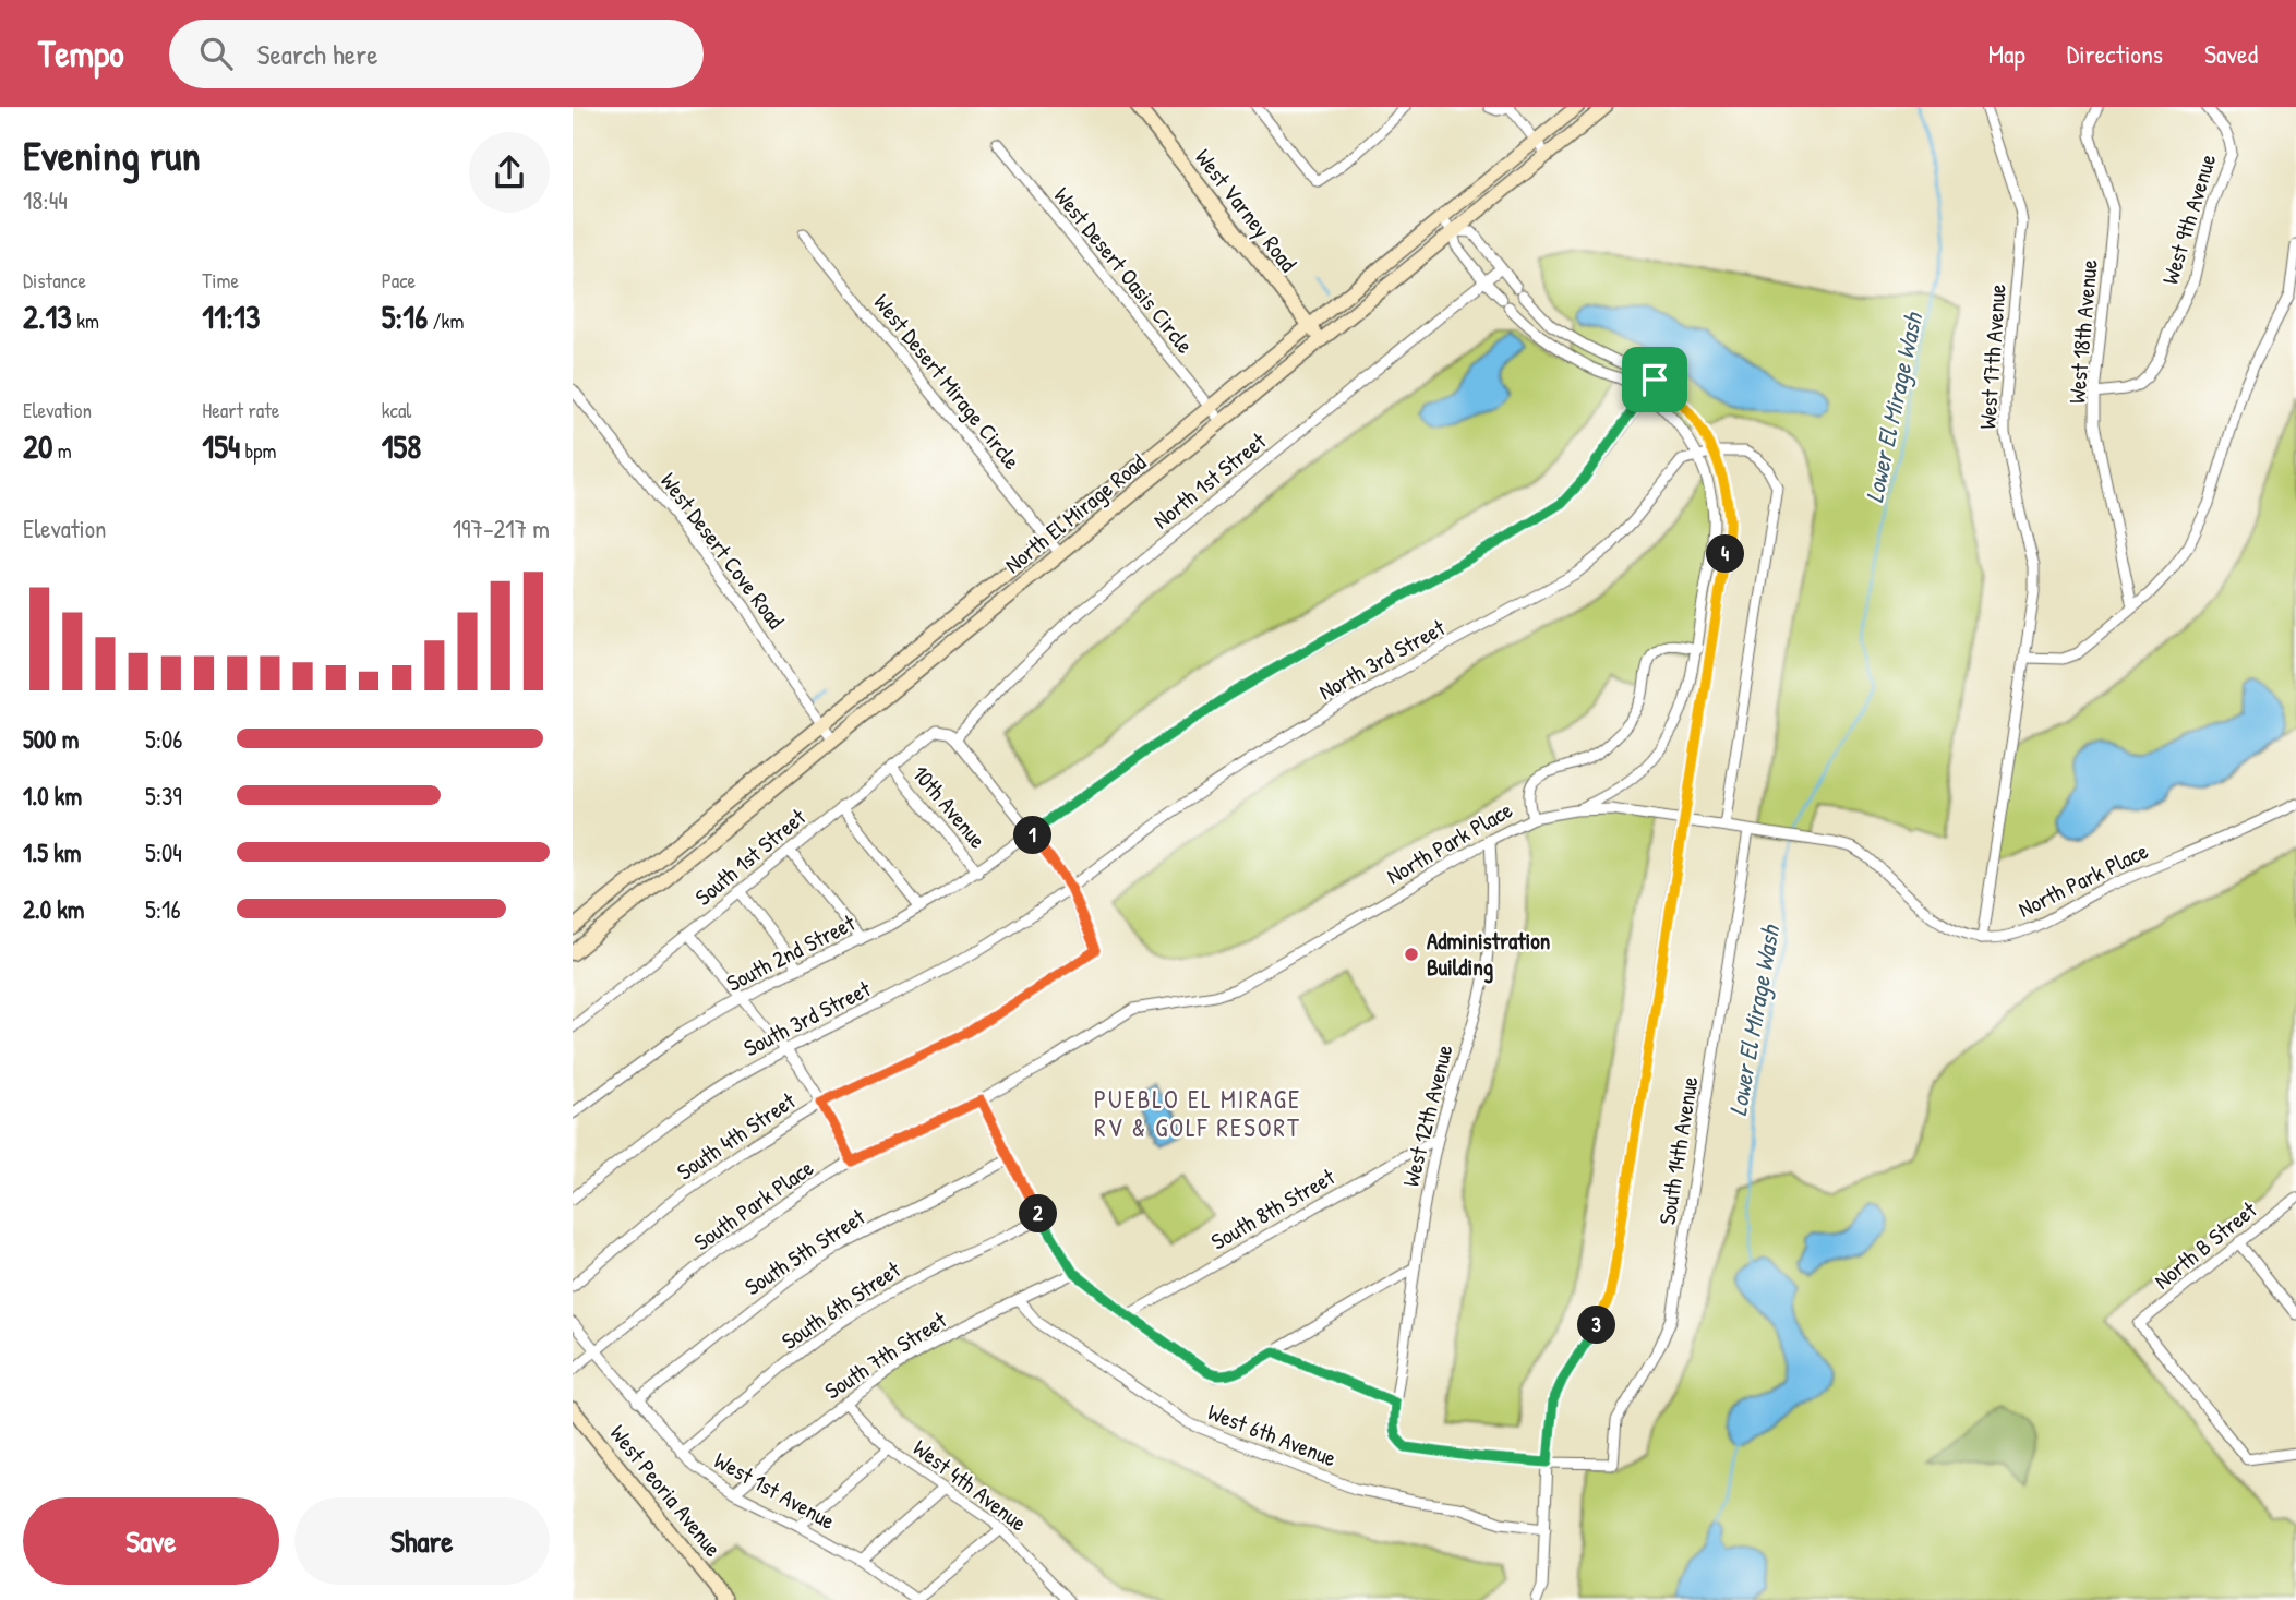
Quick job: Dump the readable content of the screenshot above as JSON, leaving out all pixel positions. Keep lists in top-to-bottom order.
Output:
{
  "streets": {
    "main road": ["West Varney Road", "North El Mirage Road", "West Peoria Avenue"],
    "street": [
      "West 9th Avenue",
      "West Desert Oasis Circle",
      "West 18th Avenue",
      "West 17th Avenue",
      "West Desert Mirage Circle",
      "North 1st Street",
      "West Desert Cove Road",
      "North 3rd Street",
      "10th Avenue",
      "North Park Place",
      "South 1st Street",
      "South 2nd Street",
      "South 3rd Street",
      "West 12th Avenue",
      "South 4th Street",
      "South 14th Avenue",
      "South Park Place",
      "South 8th Street",
      "North B Street",
      "South 5th Street",
      "South 6th Street",
      "South 7th Street",
      "West 6th Avenue",
      "West 4th Avenue",
      "West 1st Avenue"
    ]
  },
  "crossings": [
    ["West Varney Road", "North El Mirage Road"],
    ["West 9th Avenue", "West 18th Avenue"],
    ["West Desert Oasis Circle", "North El Mirage Road"],
    ["West 17th Avenue", "North Park Place"],
    ["West Desert Mirage Circle", "North El Mirage Road"],
    ["North 1st Street", "South 1st Street"],
    ["North El Mirage Road", "West Desert Cove Road"],
    ["North 3rd Street", "South 3rd Street"],
    ["North 3rd Street", "South 4th Street"],
    ["10th Avenue", "South 1st Street"],
    ["10th Avenue", "South 2nd Street"],
    ["North Park Place", "West 12th Avenue"],
    ["North Park Place", "South 14th Avenue"],
    ["North Park Place", "South Park Place"],
    ["South 3rd Street", "South 4th Street"],
    ["West 12th Avenue", "South 14th Avenue"],
    ["West 12th Avenue", "South 8th Street"],
    ["South Park Place", "West 1st Avenue"],
    ["South 5th Street", "West 1st Avenue"],
    ["South 6th Street", "West 1st Avenue"],
    ["South 7th Street", "West 6th Avenue"],
    ["South 7th Street", "West 4th Avenue"],
    ["South 7th Street", "West 1st Avenue"]
  ],
  "districts": ["PUEBLO EL MIRAGE RV & GOLF RESORT"],
  "water": ["Lower El Mirage Wash"],
  "places": ["Administration Building"],
  "page": {
    "header": "Tempo",
    "search": "Search here",
    "nav": ["Map", "Directions", "Saved"],
    "heading": ["Evening run", "18:44"],
    "stats": [
      ["Distance", "2.13 km"],
      ["Time", "11:13"],
      ["Pace", "5:16 /km"],
      ["Elevation", "20 m"],
      ["Heart rate", "154 bpm"],
      ["kcal", "158"]
    ],
    "chart": ["Elevation", "197–217 m"],
    "pins": [
      "4",
      "1",
      "2",
      "3"
    ],
    "list": [
      {
        "name": "500 m",
        "note": "5:06"
      },
      {
        "name": "1.0 km",
        "note": "5:39"
      },
      {
        "name": "1.5 km",
        "note": "5:04"
      },
      {
        "name": "2.0 km",
        "note": "5:16"
      }
    ],
    "buttons": ["Save", "Share"]
  }
}
